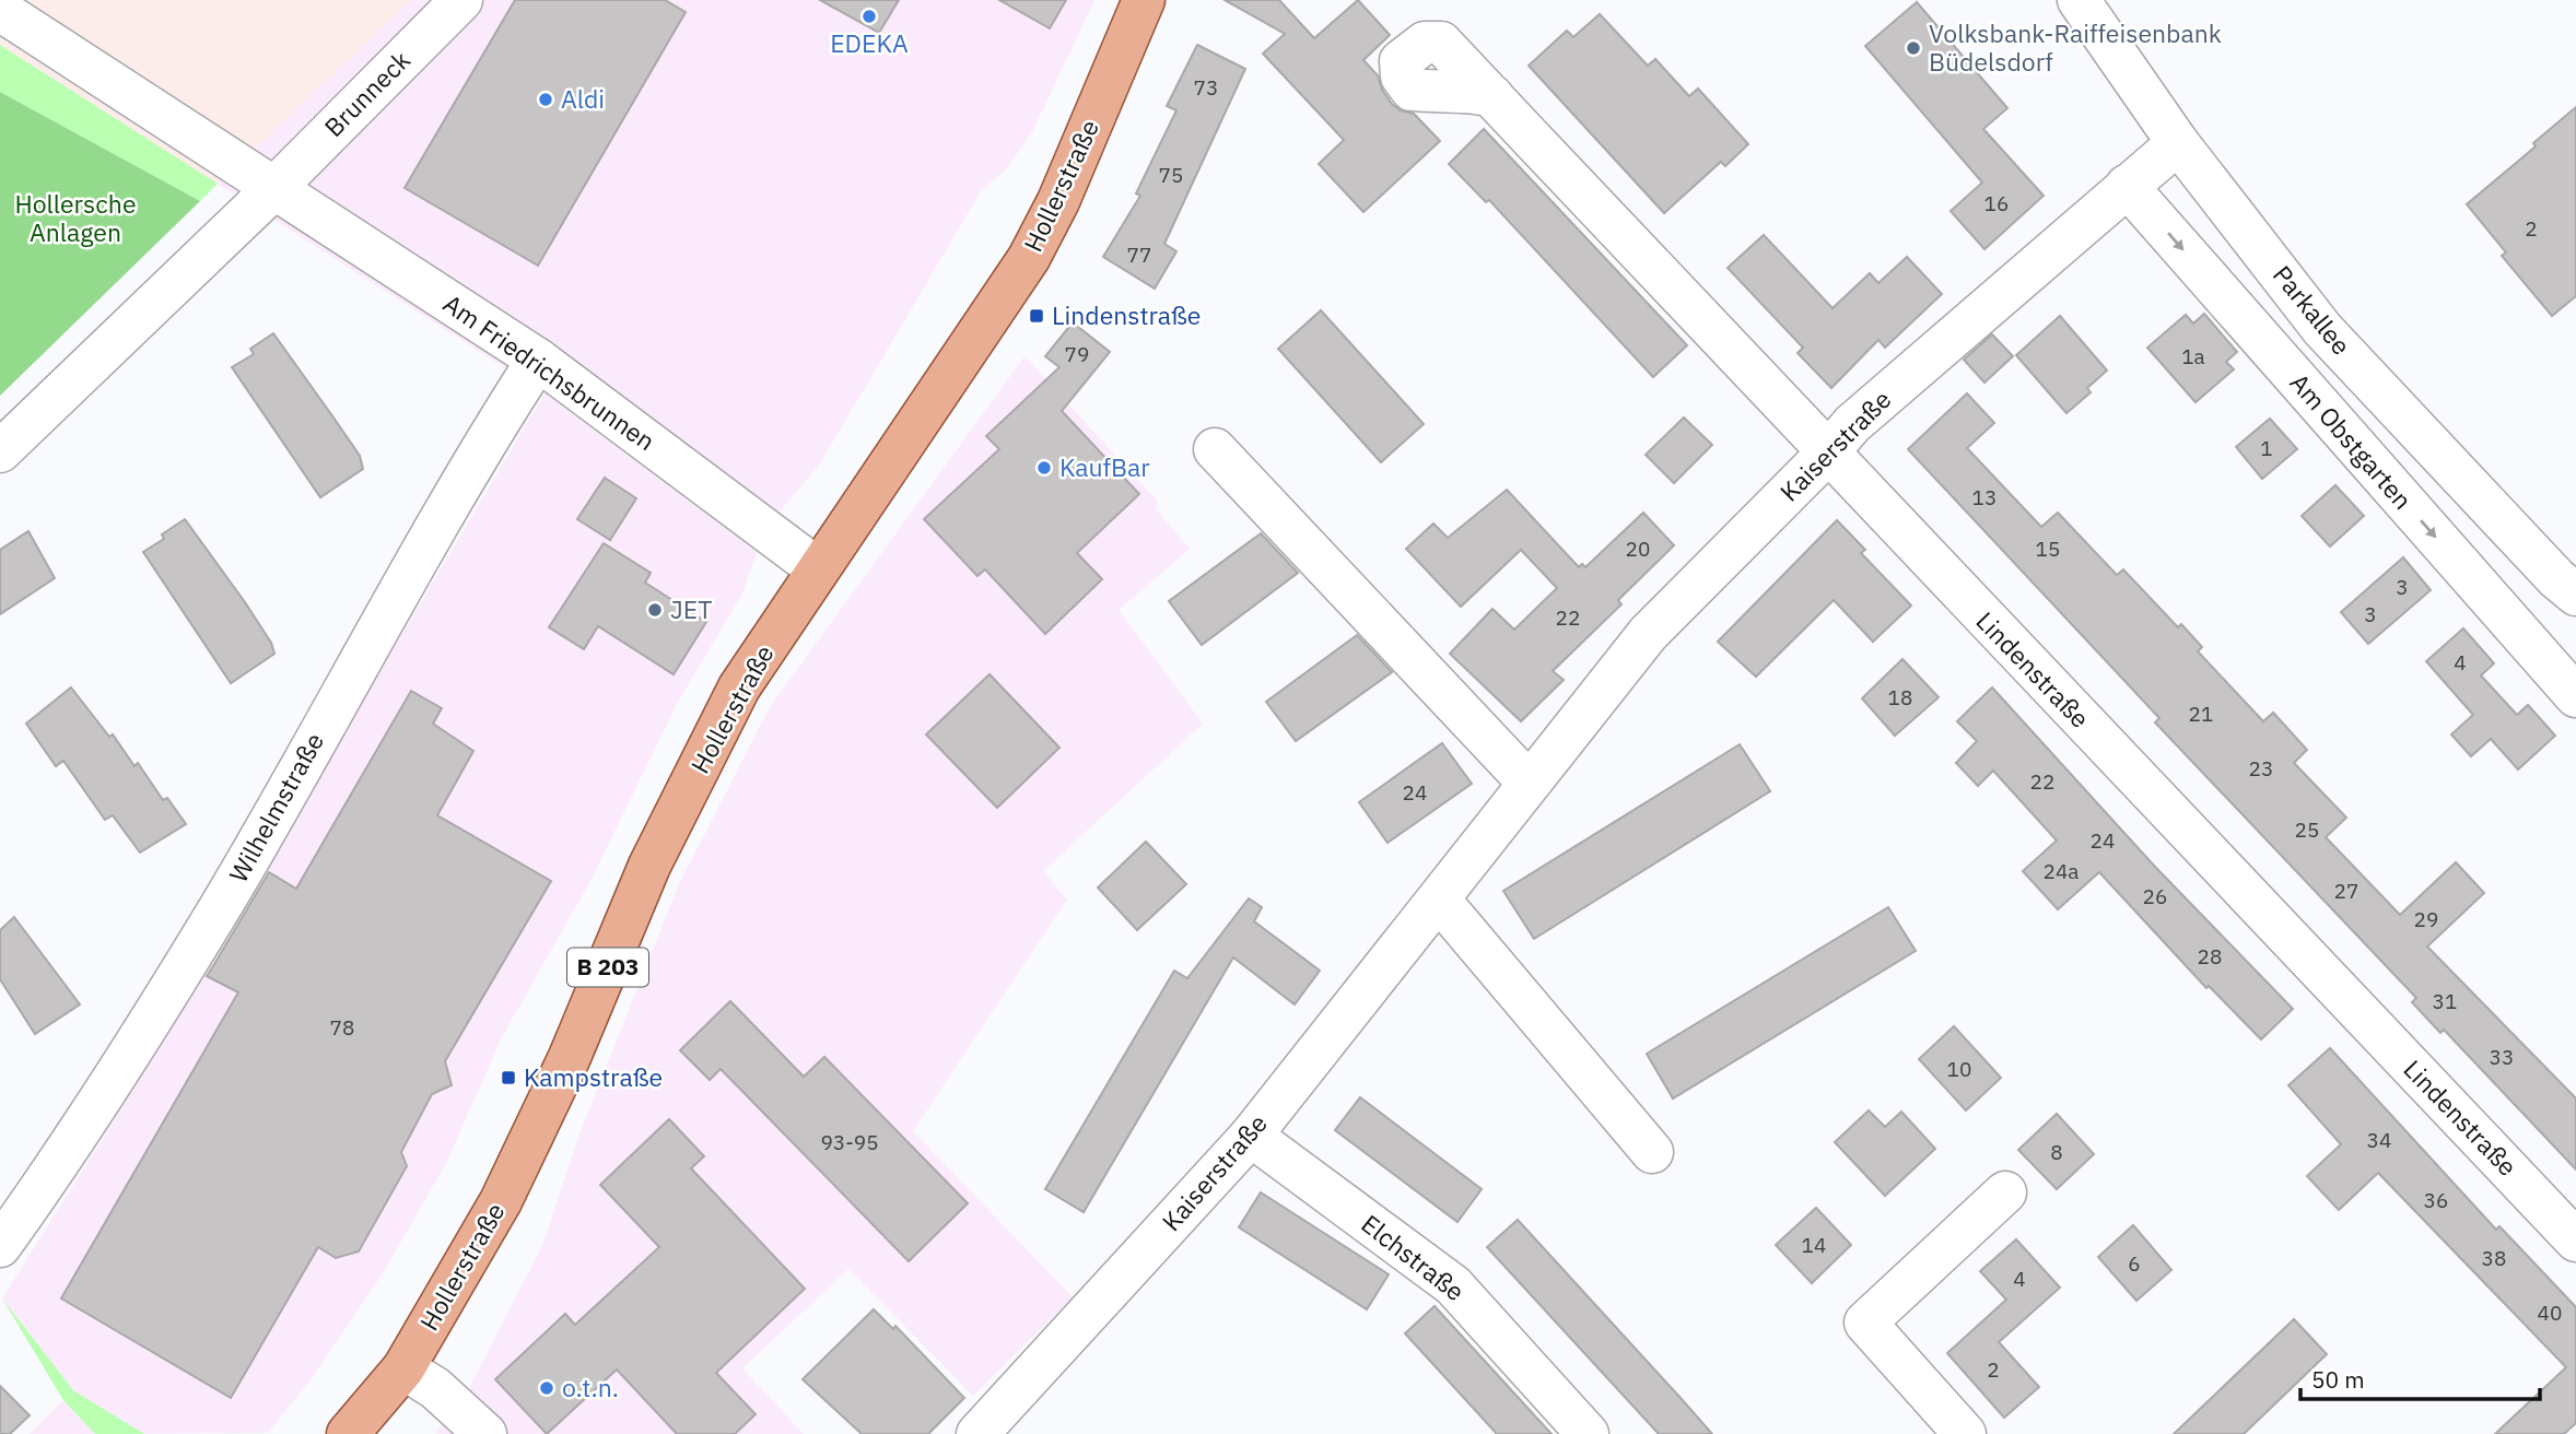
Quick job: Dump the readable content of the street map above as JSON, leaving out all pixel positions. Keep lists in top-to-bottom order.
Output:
{
  "streets": {
    "main road": ["Hollerstraße", "B 203"],
    "street": [
      "Brunneck",
      "Parkallee",
      "Am Friedrichsbrunnen",
      "Am Obstgarten",
      "Kaiserstraße",
      "Lindenstraße",
      "Wilhelmstraße",
      "Elchstraße"
    ]
  },
  "crossings": [
    ["Brunneck", "Am Friedrichsbrunnen"],
    ["Hollerstraße", "Am Friedrichsbrunnen"],
    ["Parkallee", "Kaiserstraße"],
    ["Am Friedrichsbrunnen", "Wilhelmstraße"],
    ["Am Obstgarten", "Kaiserstraße"],
    ["Kaiserstraße", "Lindenstraße"],
    ["Kaiserstraße", "Elchstraße"]
  ],
  "one_way": ["Am Obstgarten"],
  "parks": ["Hollersche Anlagen"],
  "places": {
    "other": [
      "EDEKA",
      "Volksbank-Raiffeisenbank Büdelsdorf",
      "Aldi",
      "KaufBar",
      "JET",
      "o.t.n."
    ],
    "transit": ["Lindenstraße", "Kampstraße"]
  },
  "house_numbers": [
    "73",
    "75",
    "16",
    "2",
    "77",
    "79",
    "1a",
    "1",
    "13",
    "20",
    "15",
    "3",
    "3",
    "22",
    "4",
    "18",
    "21",
    "23",
    "22",
    "24",
    "25",
    "24",
    "24a",
    "27",
    "26",
    "29",
    "28",
    "31",
    "78",
    "33",
    "10",
    "34",
    "93-95",
    "8",
    "36",
    "14",
    "38",
    "6",
    "4",
    "40",
    "2"
  ],
  "scale_bar": "50 m"
}
